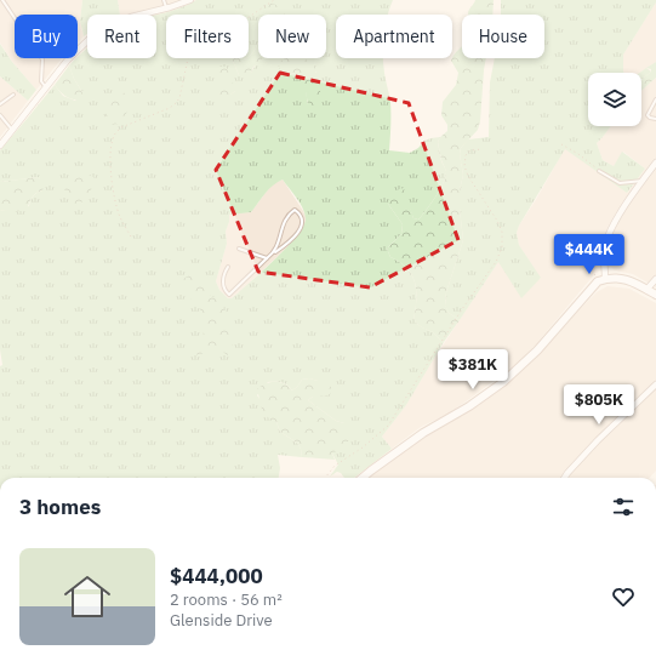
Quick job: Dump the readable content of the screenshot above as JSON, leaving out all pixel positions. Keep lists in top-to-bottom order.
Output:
{
  "page": {
    "chip": [
      "Buy",
      "Rent",
      "Filters",
      "New",
      "Apartment",
      "House"
    ],
    "price": ["$444K", "$381K", "$805K"],
    "heading": "3 homes",
    "list": [
      {
        "name": "$444,000",
        "note": "2 rooms · 56 m² · Glenside Drive"
      }
    ]
  }
}
